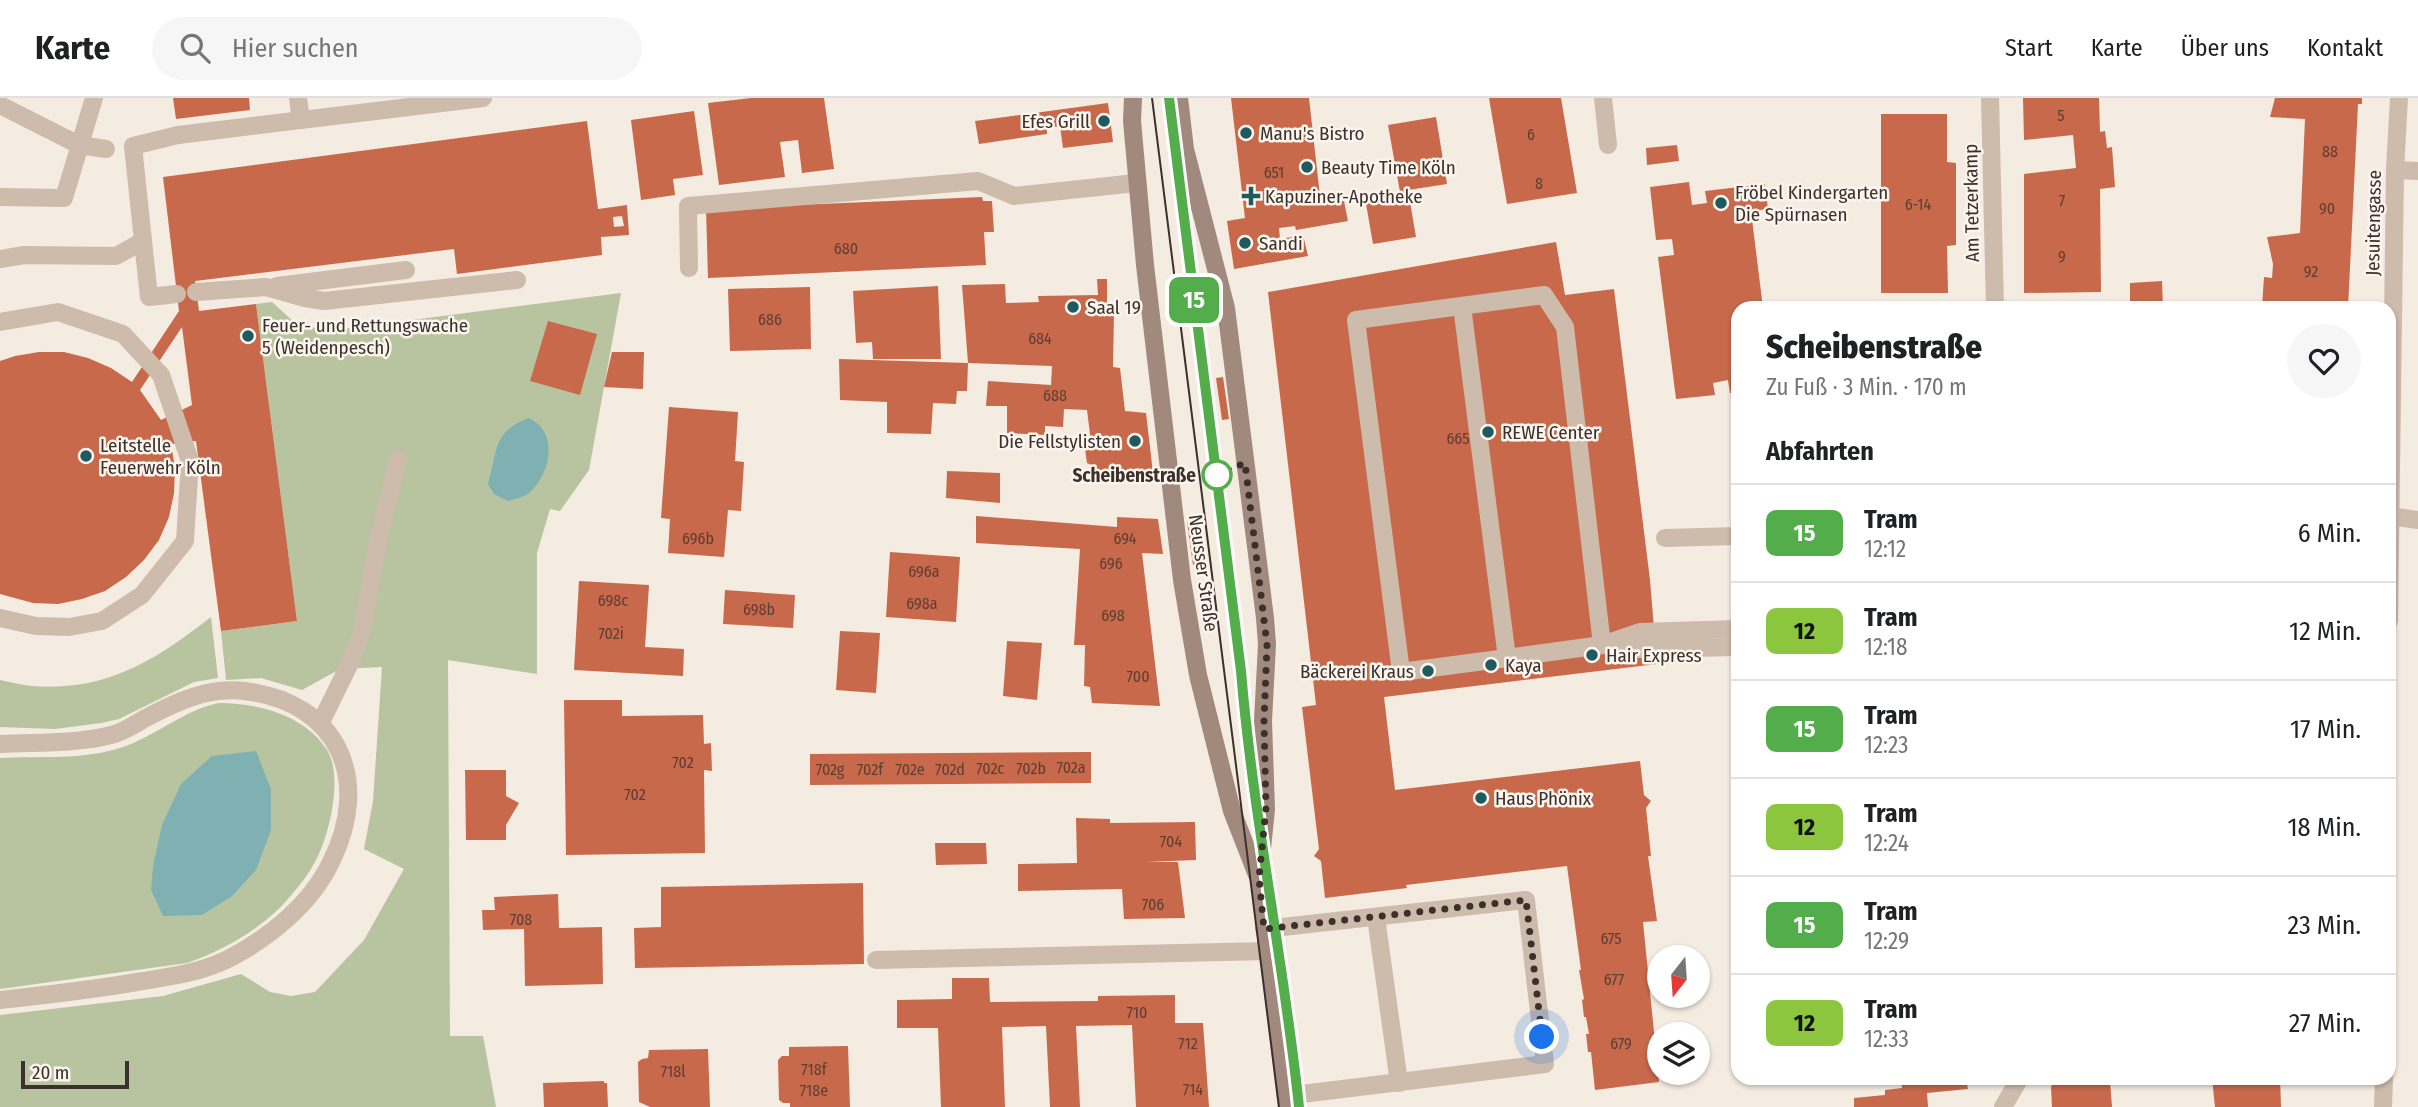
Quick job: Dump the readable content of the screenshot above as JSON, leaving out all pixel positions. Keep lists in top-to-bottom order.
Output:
{
  "streets": {
    "main road": ["Neusser Straße"],
    "street": ["Am Tetzerkamp", "Jesuitengasse"]
  },
  "places": {
    "other": [
      "Efes Grill",
      "Manu's Bistro",
      "Beauty Time Köln",
      "Fröbel Kindergarten Die Spürnasen",
      "Sandi",
      "Saal 19",
      "Feuer- und Rettungswache 5 (Weidenpesch)",
      "REWE Center",
      "Die Fellstylisten",
      "Leitstelle Feuerwehr Köln",
      "Scheibenstraße",
      "Hair Express",
      "Kaya",
      "Bäckerei Kraus",
      "Haus Phönix"
    ],
    "health": ["Kapuziner-Apotheke"]
  },
  "lines": ["tram line 15"],
  "house_numbers": [
    "5",
    "6",
    "88",
    "651",
    "8",
    "7",
    "6-14",
    "90",
    "680",
    "9",
    "92",
    "686",
    "684",
    "688",
    "665",
    "696b",
    "694",
    "696",
    "696a",
    "698c",
    "698a",
    "698b",
    "698",
    "702i",
    "700",
    "702",
    "702a",
    "702c",
    "702b",
    "702g",
    "702f",
    "702e",
    "702d",
    "702",
    "704",
    "706",
    "708",
    "675",
    "677",
    "710",
    "712",
    "679",
    "718f",
    "718l",
    "714",
    "718e"
  ],
  "scale_bar": "20 m",
  "north": "bottom",
  "page": {
    "header": "Karte",
    "search": "Hier suchen",
    "nav": [
      "Start",
      "Karte",
      "Über uns",
      "Kontakt"
    ],
    "on_map": "15",
    "heading": [
      ["Scheibenstraße", "Zu Fuß · 3 Min. · 170 m"],
      "Abfahrten"
    ],
    "list": [
      {
        "mark": "15",
        "name": "Tram",
        "note": "12:12",
        "value": "6 Min."
      },
      {
        "mark": "12",
        "name": "Tram",
        "note": "12:18",
        "value": "12 Min."
      },
      {
        "mark": "15",
        "name": "Tram",
        "note": "12:23",
        "value": "17 Min."
      },
      {
        "mark": "12",
        "name": "Tram",
        "note": "12:24",
        "value": "18 Min."
      },
      {
        "mark": "15",
        "name": "Tram",
        "note": "12:29",
        "value": "23 Min."
      },
      {
        "mark": "12",
        "name": "Tram",
        "note": "12:33",
        "value": "27 Min."
      }
    ],
    "scale": "20 m"
  }
}
